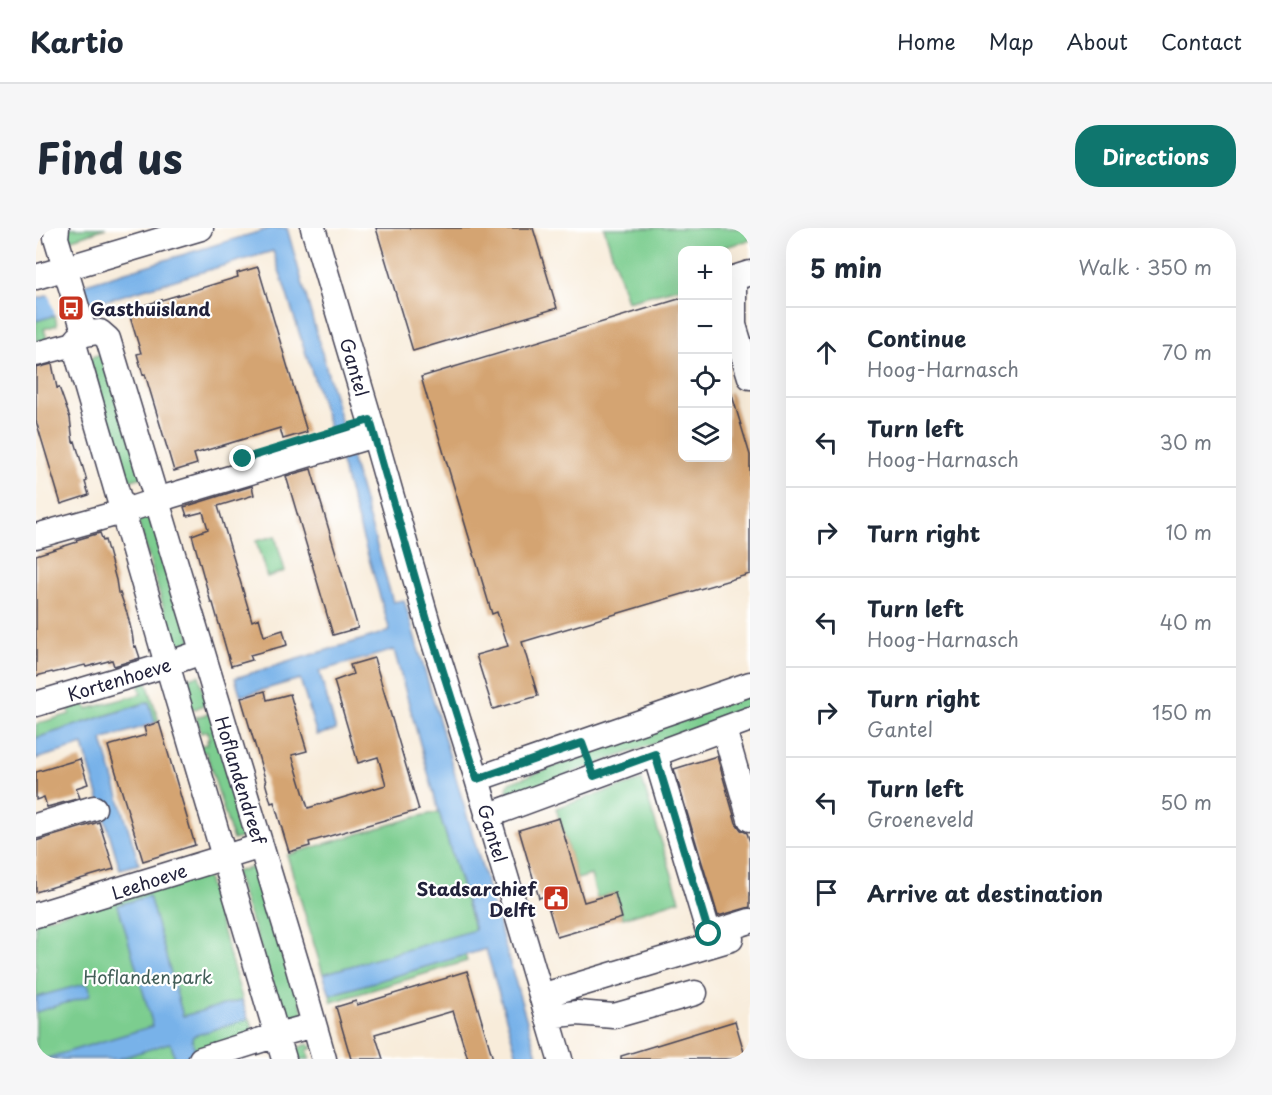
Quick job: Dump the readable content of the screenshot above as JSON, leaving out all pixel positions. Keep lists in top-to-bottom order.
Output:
{
  "streets": {
    "street": [
      "Gantel",
      "Kortenhoeve",
      "Hoflandendreef",
      "Leehoeve"
    ]
  },
  "crossings": [
    ["Kortenhoeve", "Hoflandendreef"],
    ["Hoflandendreef", "Leehoeve"]
  ],
  "parks": ["Hoflandenpark"],
  "places": {
    "bus stop": ["Gasthuisland"],
    "public building": ["Stadsarchief Delft"]
  },
  "page": {
    "header": "Kartio",
    "nav": [
      "Home",
      "Map",
      "About",
      "Contact"
    ],
    "title": "Find us",
    "buttons": "Directions",
    "heading": ["5 min", "Walk · 350 m"],
    "map_buttons": ["+", "−"],
    "list": [
      ["Continue", "Hoog-Harnasch", "70 m"],
      ["Turn left", "Hoog-Harnasch", "30 m"],
      ["Turn right", "10 m"],
      ["Turn left", "Hoog-Harnasch", "40 m"],
      ["Turn right", "Gantel", "150 m"],
      ["Turn left", "Groeneveld", "50 m"],
      "Arrive at destination"
    ]
  }
}
